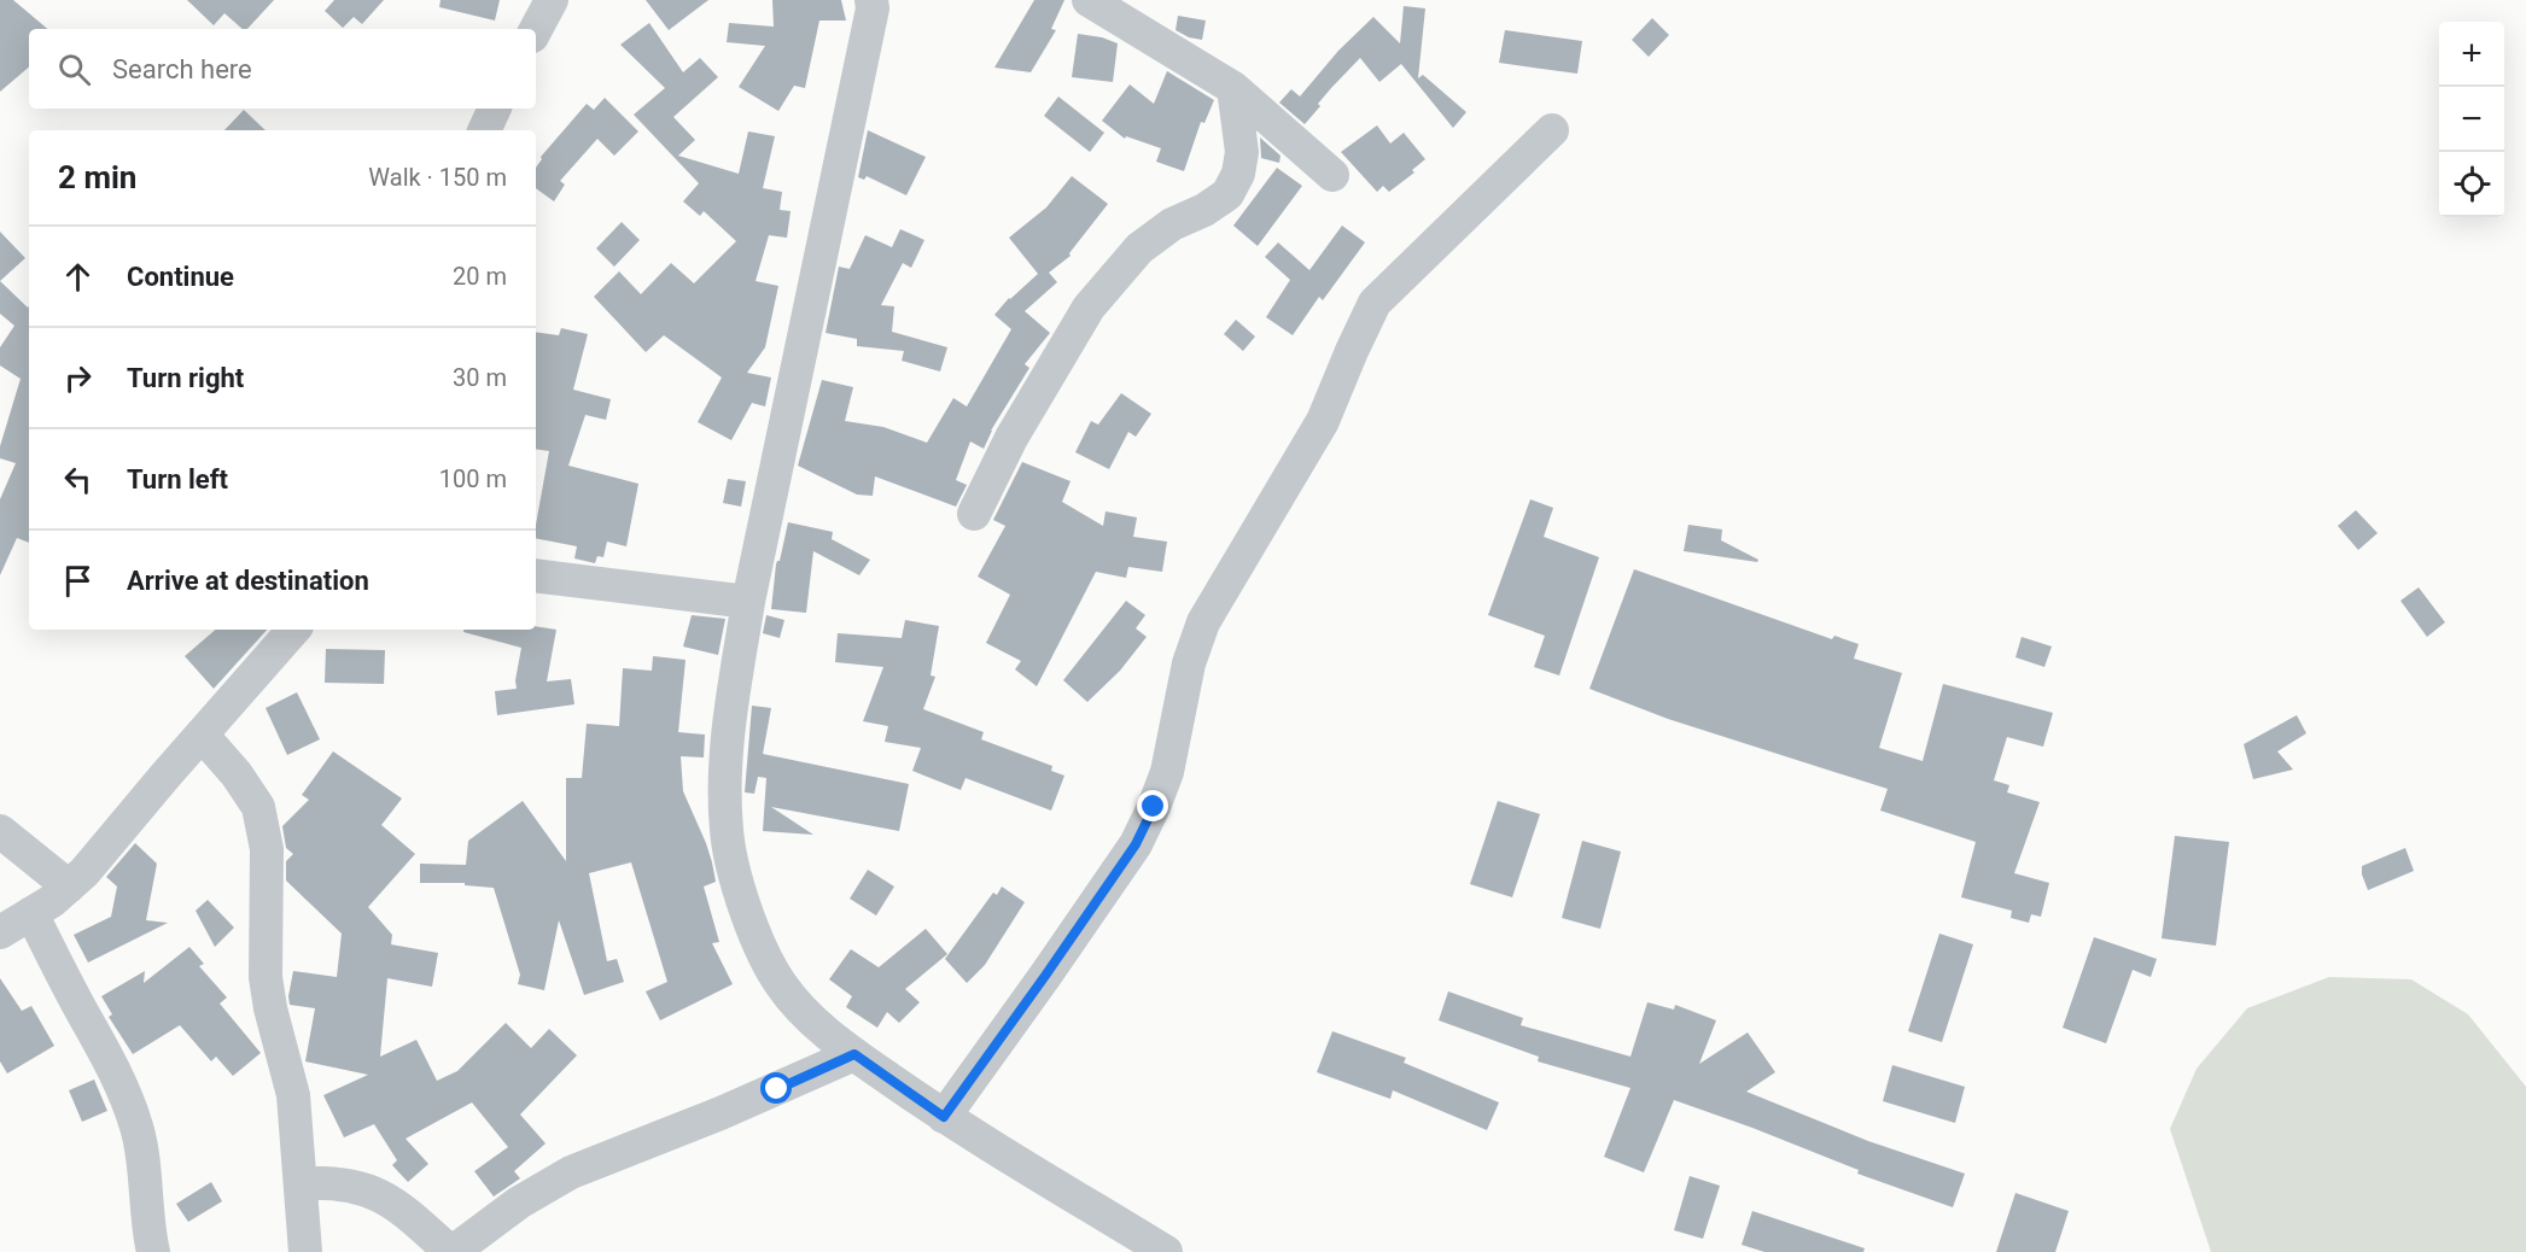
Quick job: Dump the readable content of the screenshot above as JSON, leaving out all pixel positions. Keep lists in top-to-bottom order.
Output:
{
  "page": {
    "map_buttons": ["+", "−"],
    "search": "Search here",
    "heading": ["2 min", "Walk · 150 m"],
    "list": [
      ["Continue", "20 m"],
      ["Turn right", "30 m"],
      ["Turn left", "100 m"],
      "Arrive at destination"
    ]
  }
}
